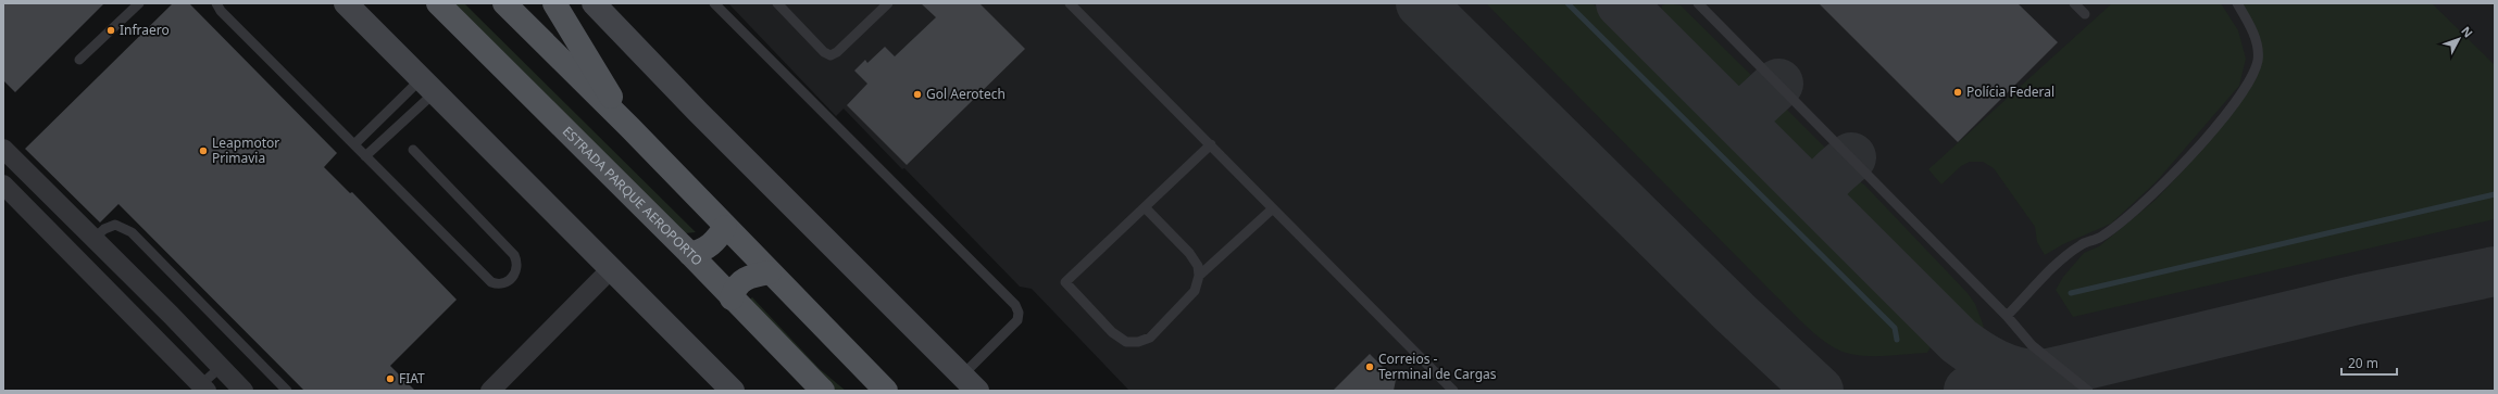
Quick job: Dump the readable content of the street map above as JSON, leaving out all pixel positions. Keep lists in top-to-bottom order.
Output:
{
  "streets": {
    "main road": ["ESTRADA PARQUE AEROPORTO"]
  },
  "places": [
    "Infraero",
    "Polícia Federal",
    "Gol Aerotech",
    "Leapmotor Primavia",
    "Correios - Terminal de Cargas",
    "FIAT"
  ],
  "scale_bar": "20 m",
  "north": "top right"
}
